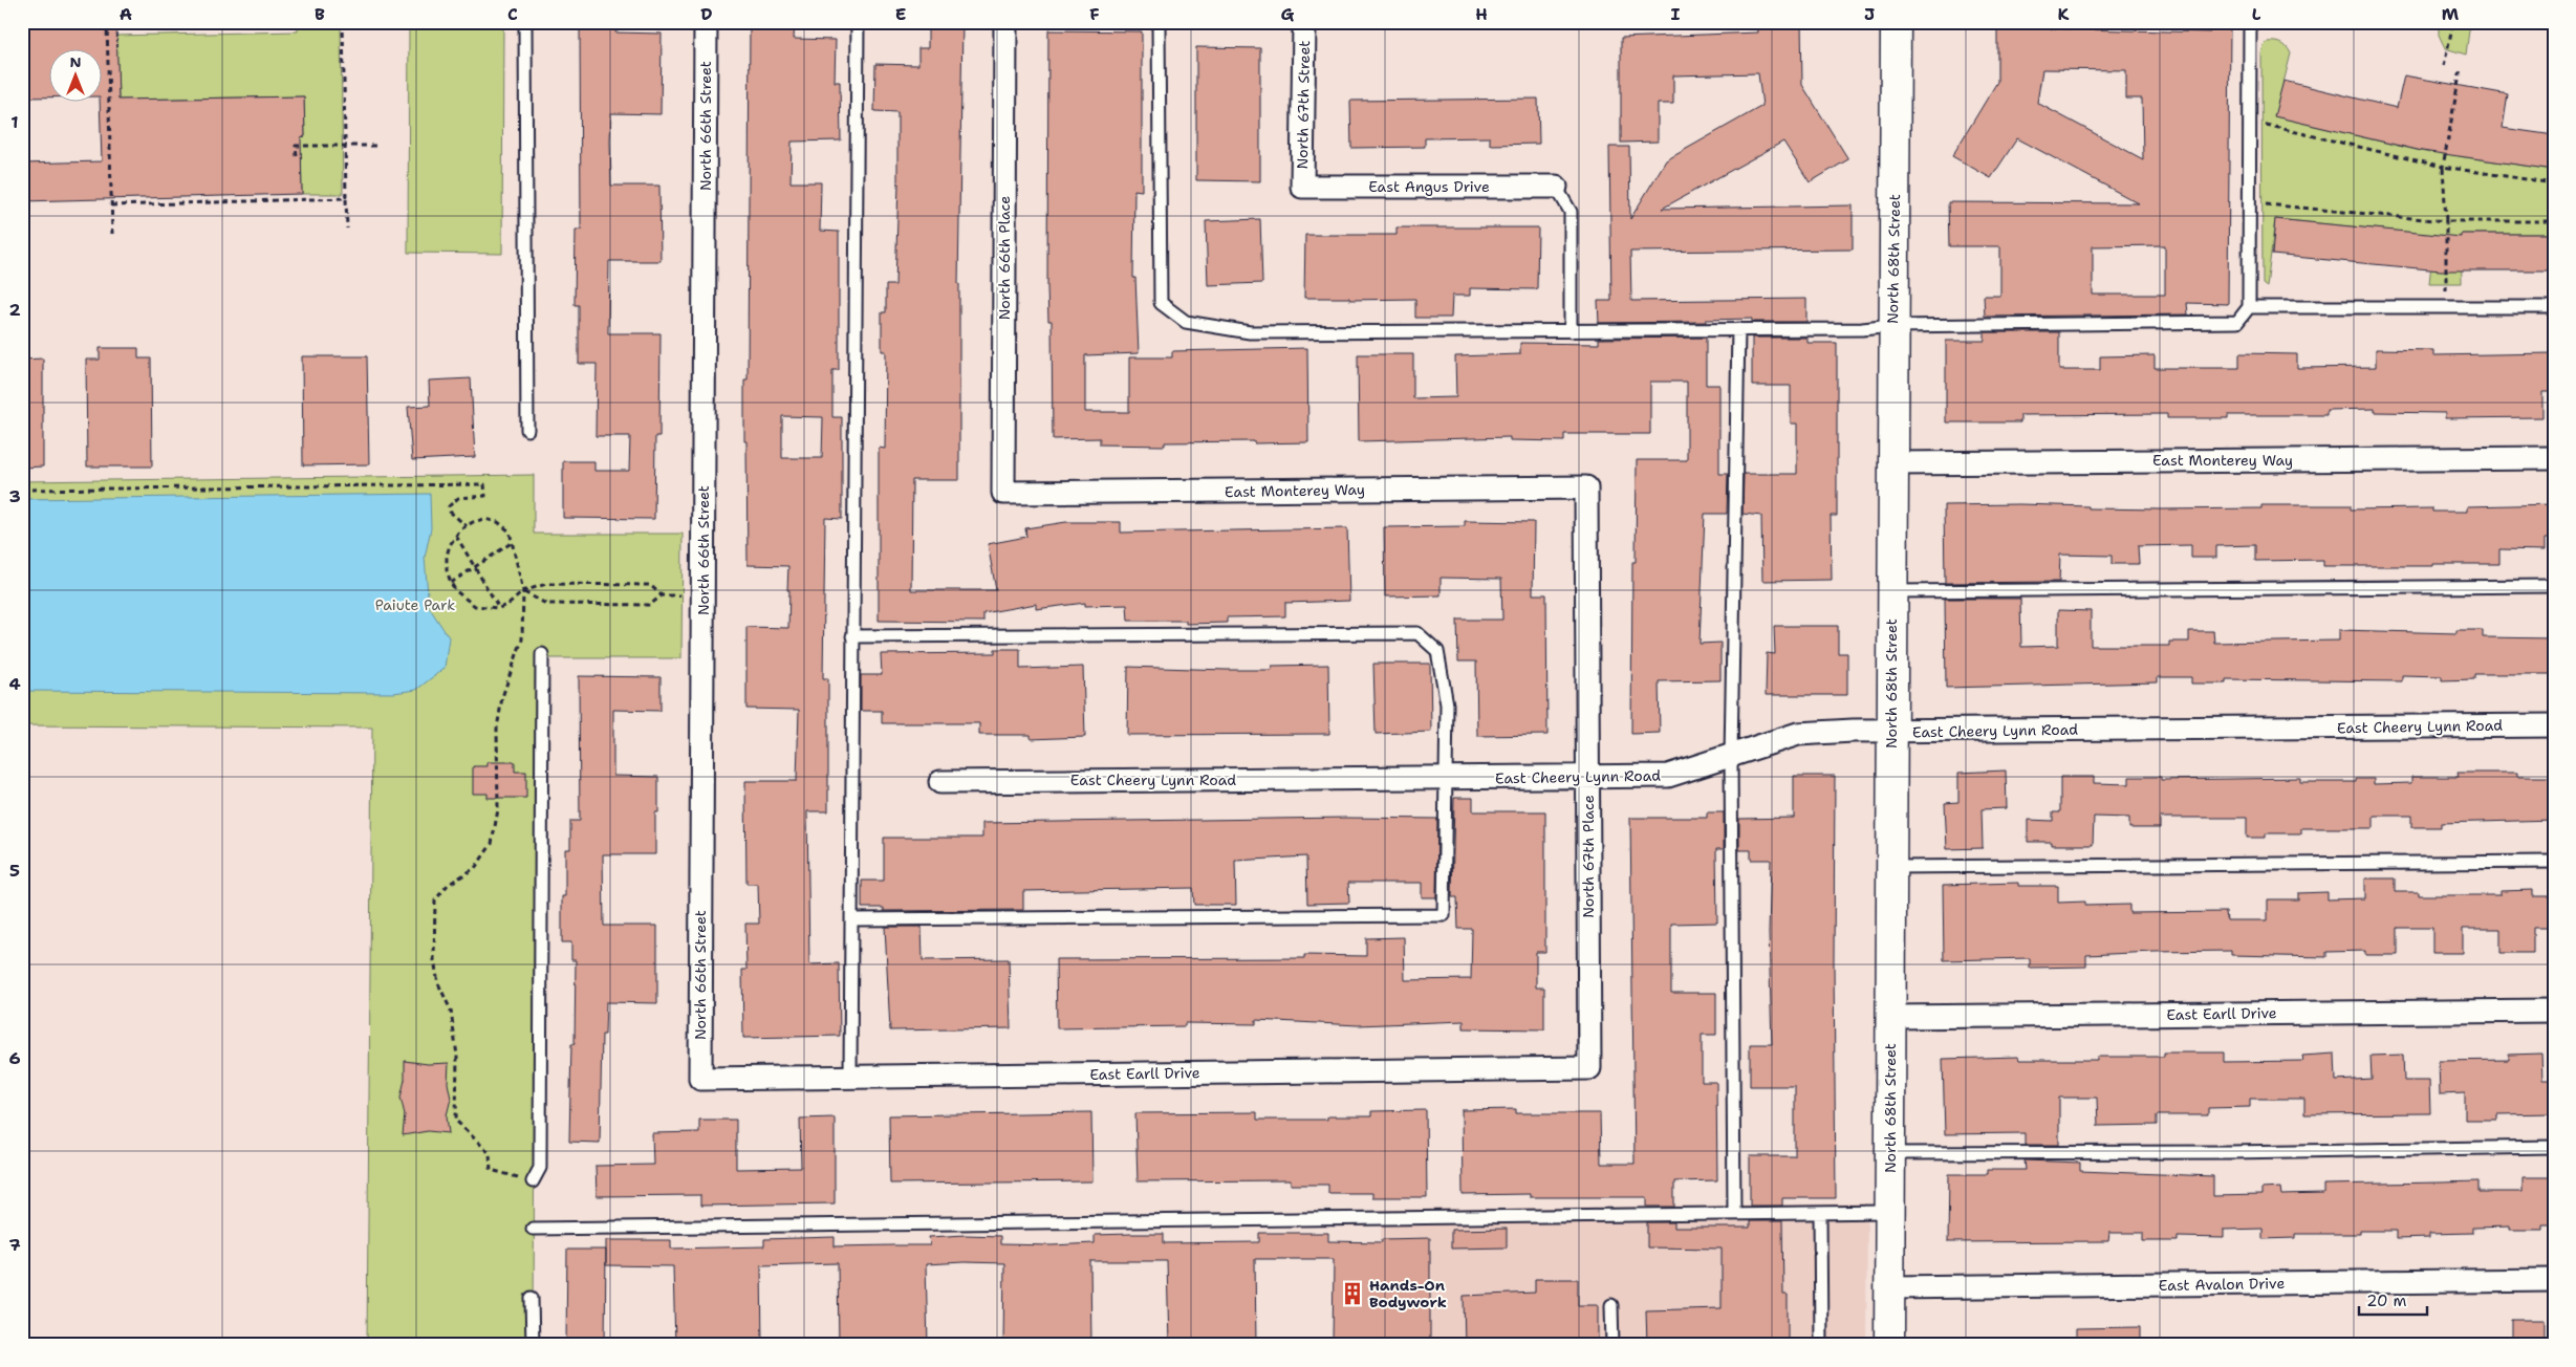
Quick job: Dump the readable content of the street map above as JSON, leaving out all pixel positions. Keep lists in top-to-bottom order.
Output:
{
  "streets": {
    "main road": ["North 68th Street"],
    "street": [
      "North 67th Street",
      "North 66th Street",
      "East Angus Drive",
      "North 66th Place",
      "East Monterey Way",
      "East Cheery Lynn Road",
      "North 67th Place",
      "East Earll Drive",
      "East Avalon Drive"
    ]
  },
  "crossings": [
    ["North 67th Street", "East Angus Drive"],
    ["North 66th Street", "East Earll Drive"],
    ["North 66th Place", "East Monterey Way"],
    ["North 68th Street", "East Monterey Way"],
    ["North 68th Street", "East Cheery Lynn Road"],
    ["North 68th Street", "East Earll Drive"],
    ["North 68th Street", "East Avalon Drive"],
    ["East Monterey Way", "North 67th Place"],
    ["East Cheery Lynn Road", "North 67th Place"],
    ["North 67th Place", "East Earll Drive"]
  ],
  "parks": ["Paiute Park"],
  "places": {
    "building": ["Hands-On Bodywork"]
  },
  "scale_bar": "20 m",
  "north": "top",
  "grid": {
    "columns": [
      "A",
      "B",
      "C",
      "D",
      "E",
      "F",
      "G",
      "H",
      "I",
      "J",
      "K",
      "L",
      "M"
    ],
    "rows": [
      "1",
      "2",
      "3",
      "4",
      "5",
      "6",
      "7"
    ]
  }
}
